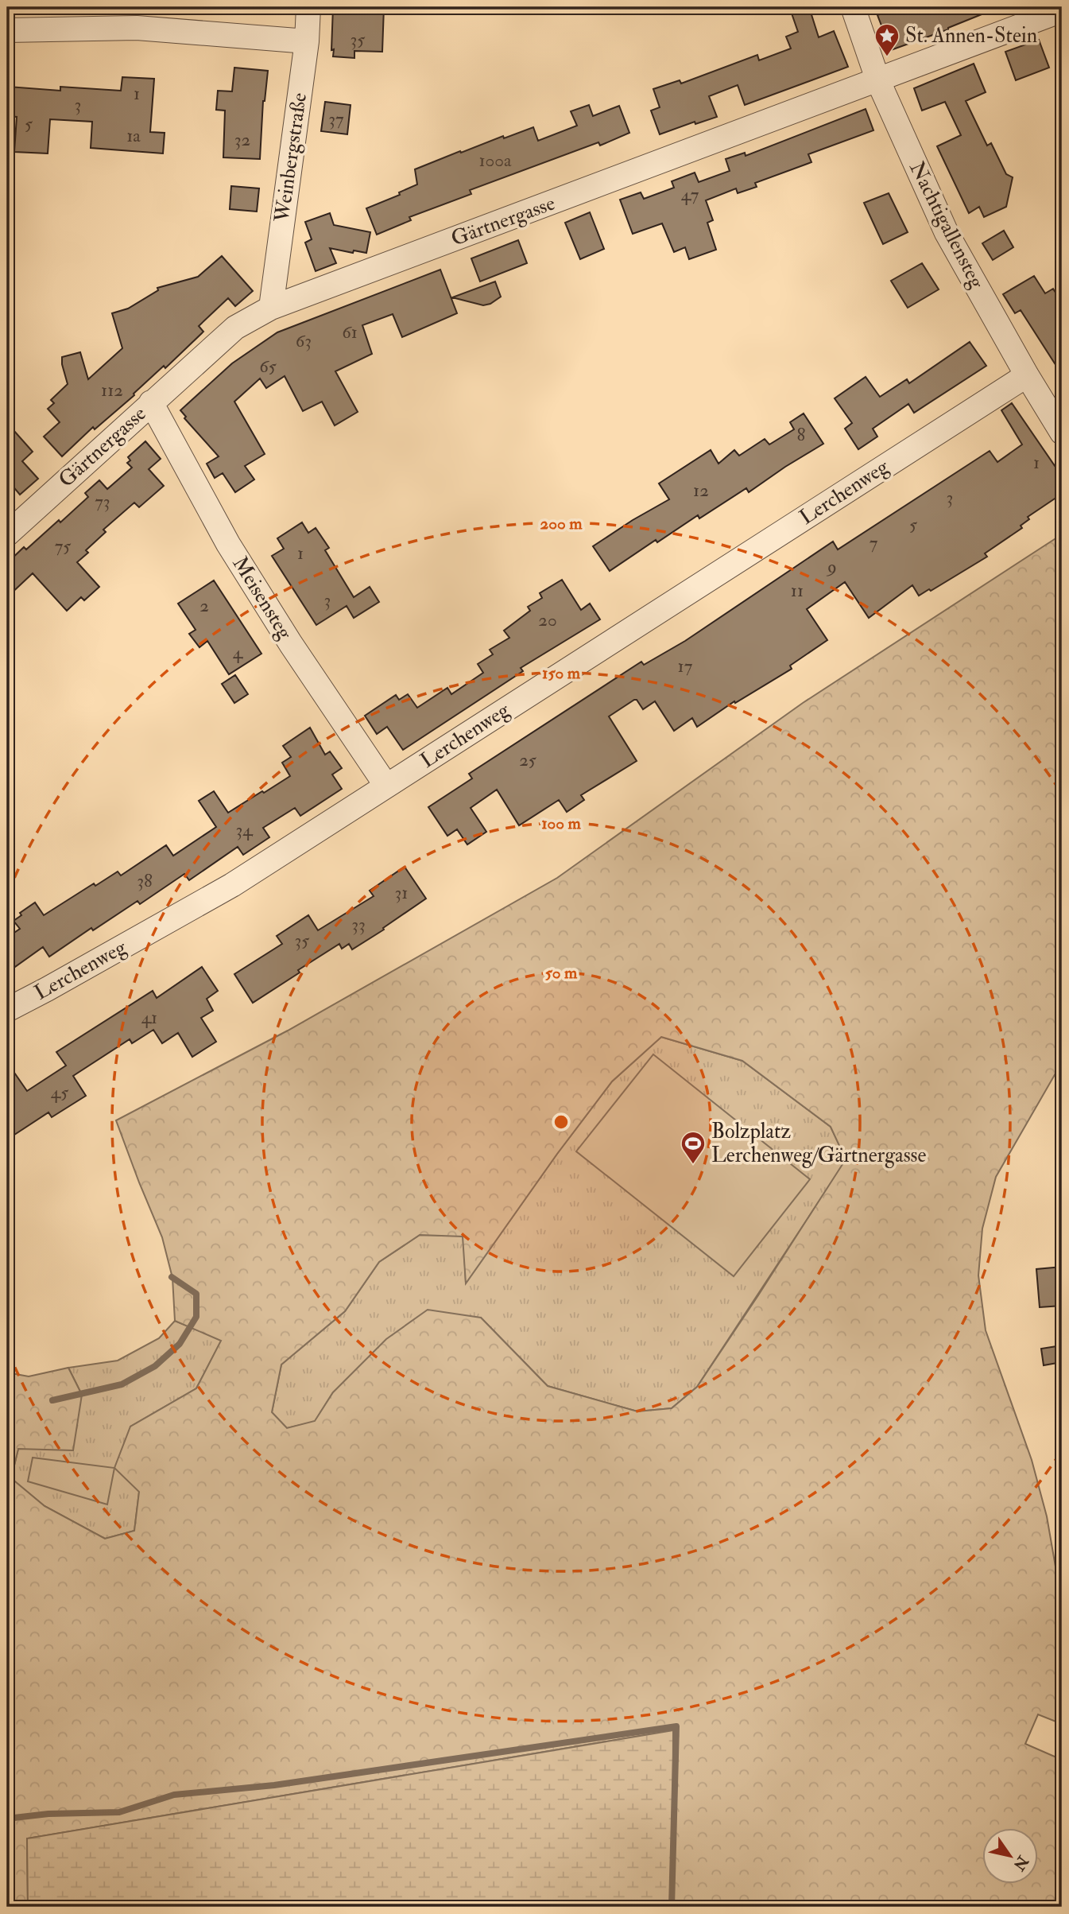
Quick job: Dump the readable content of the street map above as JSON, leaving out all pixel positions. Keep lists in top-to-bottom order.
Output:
{
  "streets": {
    "street": [
      "Weinbergstraße",
      "Gärtnergasse",
      "Nachtigallensteg",
      "Lerchenweg",
      "Meisensteg"
    ]
  },
  "crossings": [
    ["Weinbergstraße", "Gärtnergasse"],
    ["Gärtnergasse", "Nachtigallensteg"],
    ["Gärtnergasse", "Meisensteg"],
    ["Nachtigallensteg", "Lerchenweg"],
    ["Lerchenweg", "Meisensteg"]
  ],
  "places": {
    "place": ["St. Annen-Stein"],
    "sports": ["Bolzplatz Lerchenweg/Gärtnergasse"]
  },
  "house_numbers": [
    "35",
    "1",
    "3",
    "37",
    "5",
    "1a",
    "32",
    "100a",
    "47",
    "61",
    "63",
    "65",
    "112",
    "8",
    "1",
    "12",
    "3",
    "73",
    "5",
    "7",
    "75",
    "1",
    "9",
    "11",
    "3",
    "2",
    "20",
    "4",
    "17",
    "25",
    "34",
    "38",
    "31",
    "33",
    "35",
    "41",
    "45"
  ],
  "north": "bottom right",
  "rings": [
    "200 m",
    "150 m",
    "100 m",
    "50 m"
  ]
}
